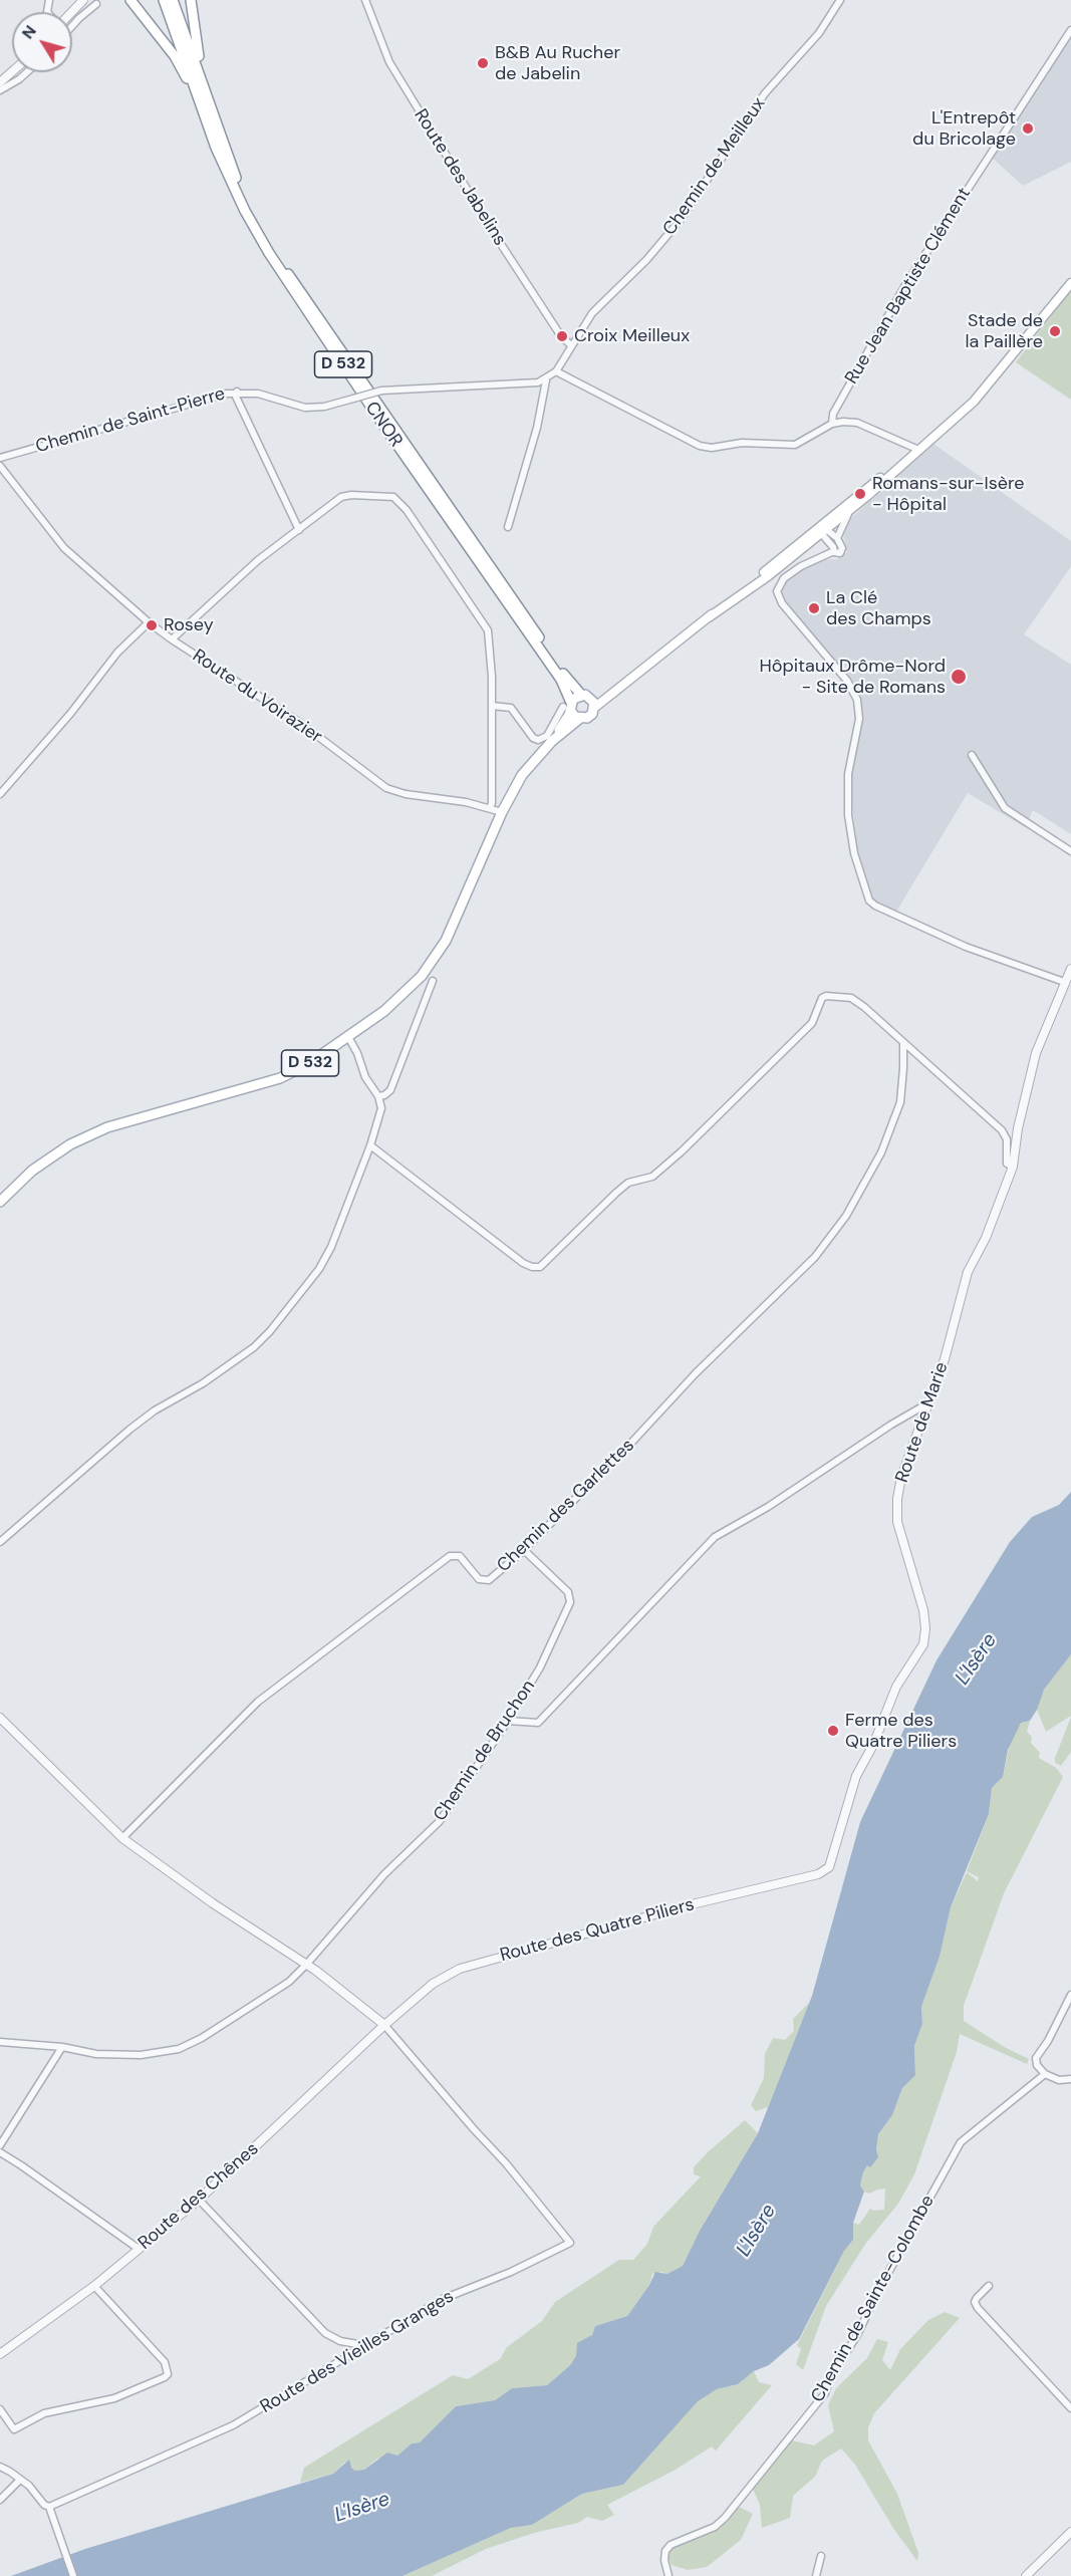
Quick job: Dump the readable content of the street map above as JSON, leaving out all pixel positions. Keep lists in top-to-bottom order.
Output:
{
  "streets": {
    "main road": ["D 532", "CNOR"],
    "street": [
      "Chemin de Meilleux",
      "Route des Jabelins",
      "Rue Jean Baptiste Clément",
      "Chemin de Saint-Pierre",
      "Route du Voirazier",
      "Route de Marie",
      "Chemin des Garlettes",
      "Chemin de Bruchon",
      "Route des Quatre Piliers",
      "Route des Chênes",
      "Chemin de Sainte-Colombe",
      "Route des Vieilles Granges"
    ]
  },
  "crossings": [
    ["Chemin de Meilleux", "Route des Jabelins"],
    ["Chemin de Meilleux", "Chemin de Saint-Pierre"],
    ["D 532", "CNOR"],
    ["D 532", "Route du Voirazier"],
    ["Route de Marie", "Route des Quatre Piliers"],
    ["Chemin des Garlettes", "Chemin de Bruchon"],
    ["Route des Quatre Piliers", "Route des Chênes"],
    ["Route des Quatre Piliers", "Route des Vieilles Granges"],
    ["Route des Chênes", "Route des Vieilles Granges"]
  ],
  "water": ["L'Isère"],
  "places": [
    "B&B Au Rucher de Jabelin",
    "L'Entrepôt du Bricolage",
    "Stade de la Paillère",
    "Croix Meilleux",
    "Romans-sur-Isère - Hôpital",
    "La Clé des Champs",
    "Rosey",
    "Hôpitaux Drôme-Nord - Site de Romans",
    "Ferme des Quatre Piliers"
  ],
  "north": "top left"
}
